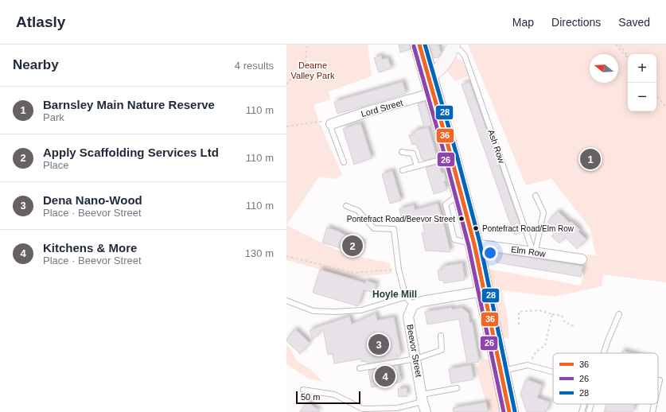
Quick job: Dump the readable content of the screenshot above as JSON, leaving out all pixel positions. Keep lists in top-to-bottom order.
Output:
{
  "streets": {
    "street": ["Lord Street", "Elm Row", "Beevor Street"],
    "lane": ["Ash Row"]
  },
  "crossings": [
    ["Ash Row", "Elm Row"]
  ],
  "districts": ["Hoyle Mill"],
  "parks": ["Dearne Valley Park"],
  "places": ["Pontefract Road/Beevor Street", "Pontefract Road/Elm Row"],
  "lines": ["transit line 36", "transit line 28", "transit line 26"],
  "legend": ["36", "26", "28"],
  "scale_bar": "50 m",
  "north": "left",
  "page": {
    "header": "Atlasly",
    "nav": ["Map", "Directions", "Saved"],
    "heading": ["Nearby", "4 results"],
    "map_buttons": ["+", "−"],
    "list": [
      {
        "mark": "1",
        "name": "Barnsley Main Nature Reserve",
        "note": "Park",
        "value": "110 m"
      },
      {
        "mark": "2",
        "name": "Apply Scaffolding Services Ltd",
        "note": "Place",
        "value": "110 m"
      },
      {
        "mark": "3",
        "name": "Dena Nano-Wood",
        "note": "Place · Beevor Street",
        "value": "110 m"
      },
      {
        "mark": "4",
        "name": "Kitchens & More",
        "note": "Place · Beevor Street",
        "value": "130 m"
      }
    ],
    "pins": [
      "1",
      "2",
      "3",
      "4"
    ],
    "scale": "50 m"
  }
}
